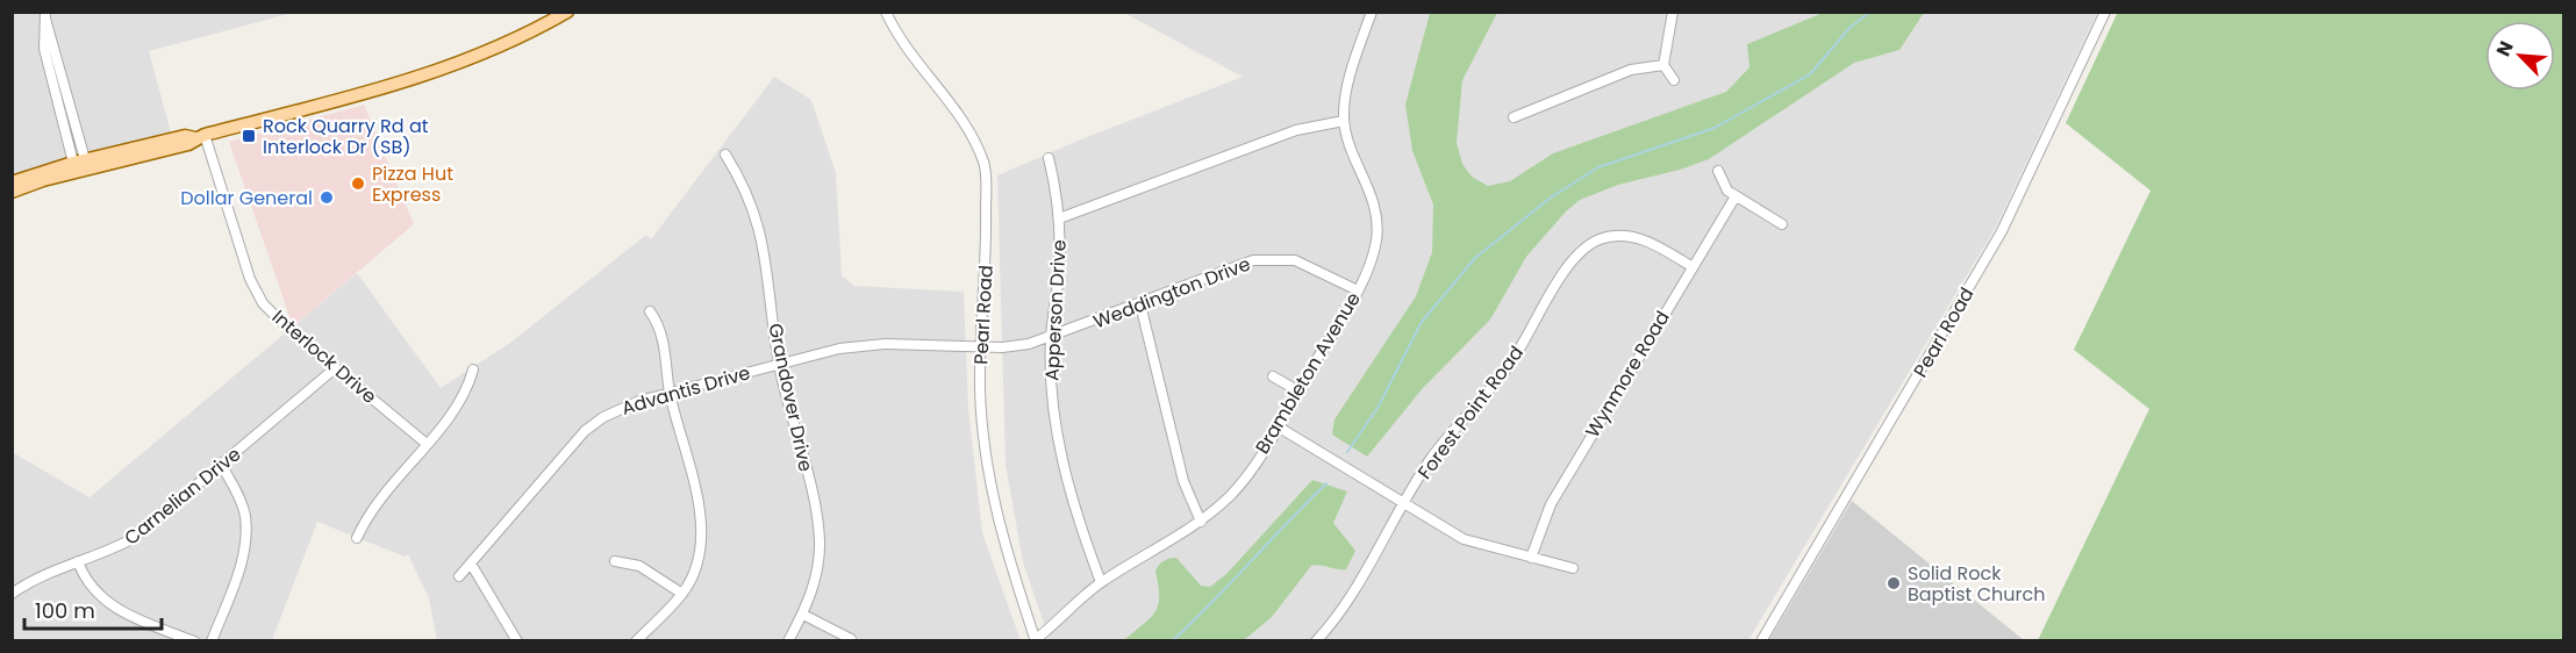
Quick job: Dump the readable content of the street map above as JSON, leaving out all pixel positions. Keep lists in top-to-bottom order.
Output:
{
  "streets": {
    "street": [
      "Weddington Drive",
      "Apperson Drive",
      "Pearl Road",
      "Interlock Drive",
      "Brambleton Avenue",
      "Wynmore Road",
      "Advantis Drive",
      "Grandover Drive",
      "Forest Point Road",
      "Carnelian Drive"
    ]
  },
  "crossings": [
    ["Weddington Drive", "Apperson Drive"],
    ["Weddington Drive", "Pearl Road"],
    ["Weddington Drive", "Brambleton Avenue"],
    ["Weddington Drive", "Advantis Drive"],
    ["Apperson Drive", "Brambleton Avenue"],
    ["Pearl Road", "Brambleton Avenue"],
    ["Pearl Road", "Advantis Drive"],
    ["Interlock Drive", "Carnelian Drive"],
    ["Wynmore Road", "Forest Point Road"],
    ["Advantis Drive", "Grandover Drive"]
  ],
  "places": {
    "transit": ["Rock Quarry Rd at Interlock Dr (SB)"],
    "other": ["Pizza Hut Express", "Dollar General", "Solid Rock Baptist Church"]
  },
  "scale_bar": "100 m",
  "north": "top left"
}
